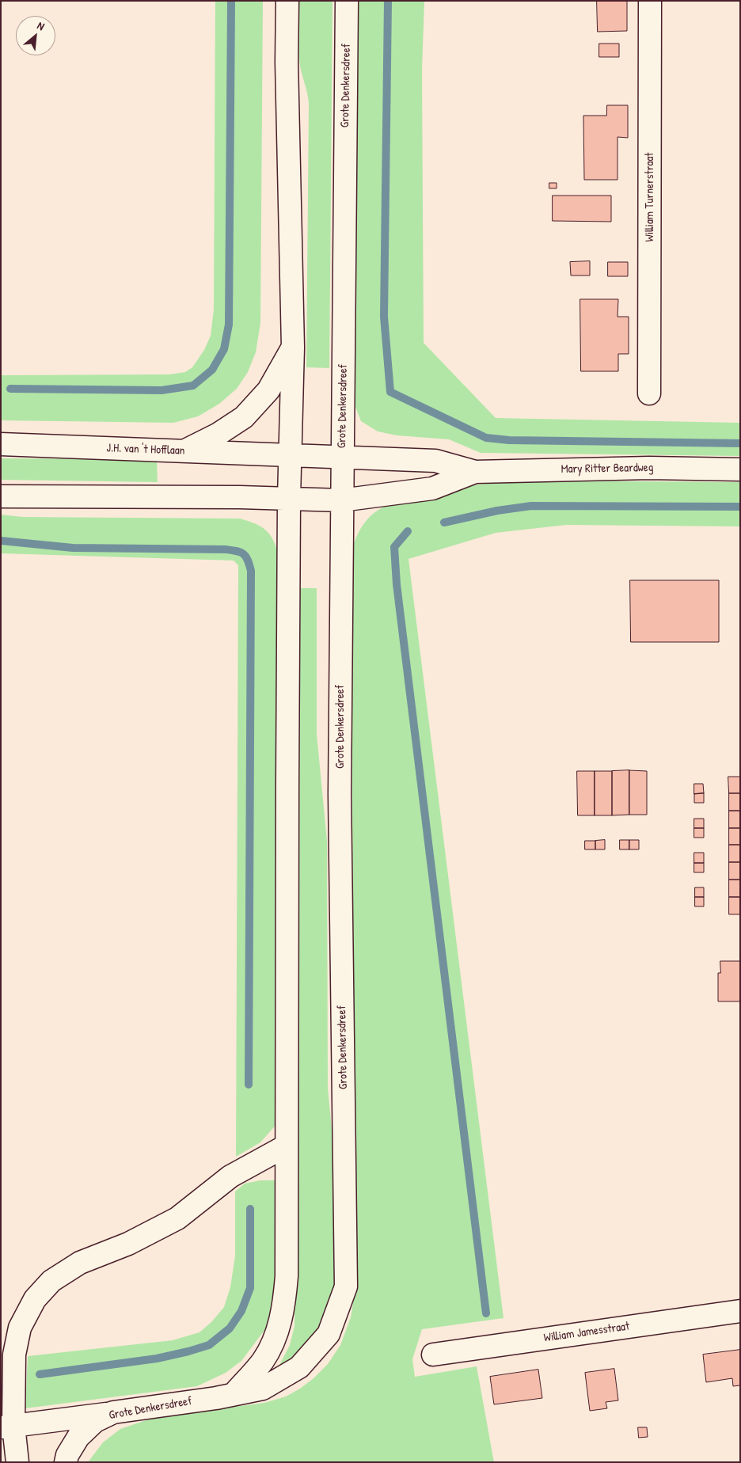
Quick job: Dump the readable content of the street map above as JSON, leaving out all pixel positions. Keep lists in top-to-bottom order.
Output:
{
  "streets": {
    "street": [
      "Grote Denkersdreef",
      "William Turnerstraat",
      "J.H. van 't Hofflaan",
      "Mary Ritter Beardweg",
      "William Jamesstraat"
    ]
  },
  "crossings": [
    ["Grote Denkersdreef", "J.H. van 't Hofflaan"],
    ["Grote Denkersdreef", "Mary Ritter Beardweg"],
    ["J.H. van 't Hofflaan", "Mary Ritter Beardweg"]
  ],
  "north": "top right"
}
